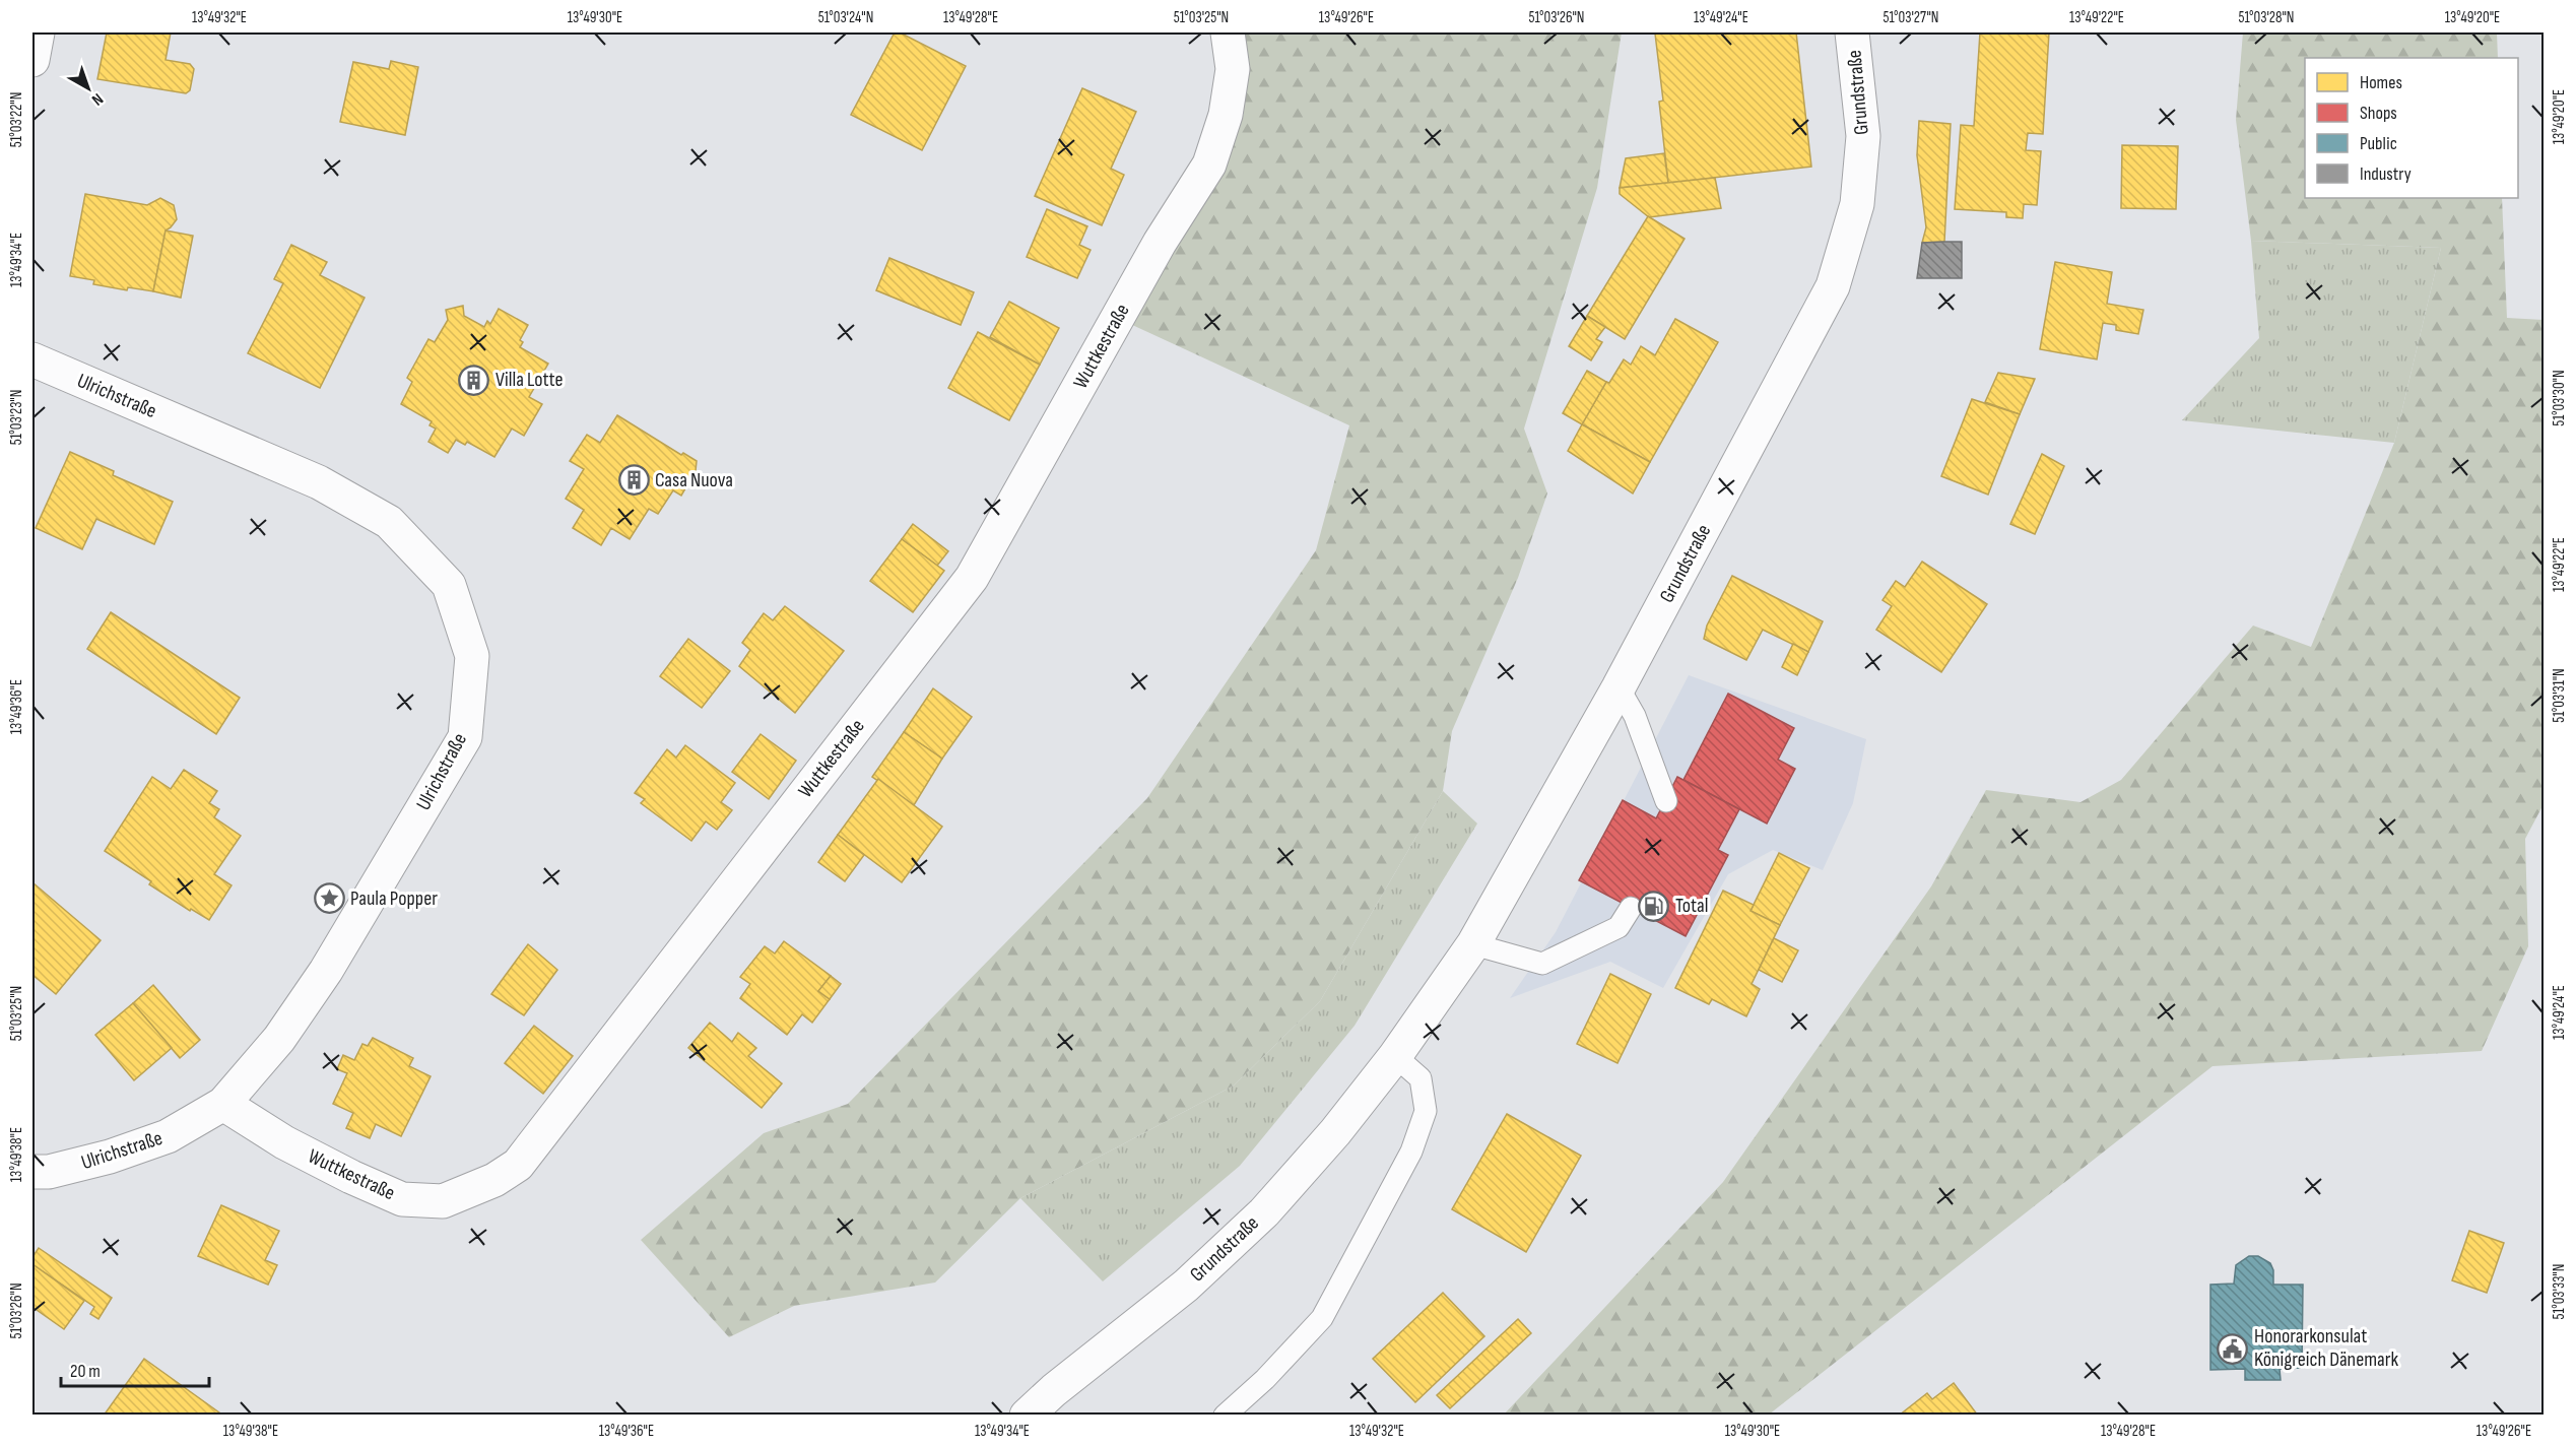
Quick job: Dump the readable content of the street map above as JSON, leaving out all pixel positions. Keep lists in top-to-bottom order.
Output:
{
  "streets": {
    "street": ["Grundstraße", "Wuttkestraße", "Ulrichstraße"]
  },
  "crossings": [
    ["Wuttkestraße", "Ulrichstraße"]
  ],
  "places": {
    "building": ["Villa Lotte", "Casa Nuova"],
    "place": ["Paula Popper"],
    "fuel station": ["Total"],
    "public building": ["Honorarkonsulat Königreich Dänemark"]
  },
  "legend": [
    "Homes",
    "Shops",
    "Public",
    "Industry"
  ],
  "scale_bar": "20 m",
  "north": "bottom right",
  "coordinates": [
    "13°49'32\"E",
    "13°49'30\"E",
    "51°03'24\"N",
    "13°49'28\"E",
    "51°03'25\"N",
    "13°49'26\"E",
    "51°03'26\"N",
    "13°49'24\"E",
    "51°03'27\"N",
    "13°49'22\"E",
    "51°03'28\"N",
    "13°49'20\"E",
    "51°03'22\"N",
    "13°49'34\"E",
    "51°03'30\"N",
    "51°03'23\"N",
    "51°03'31\"N",
    "13°49'36\"E",
    "13°49'38\"E",
    "51°03'33\"N"
  ]
}
